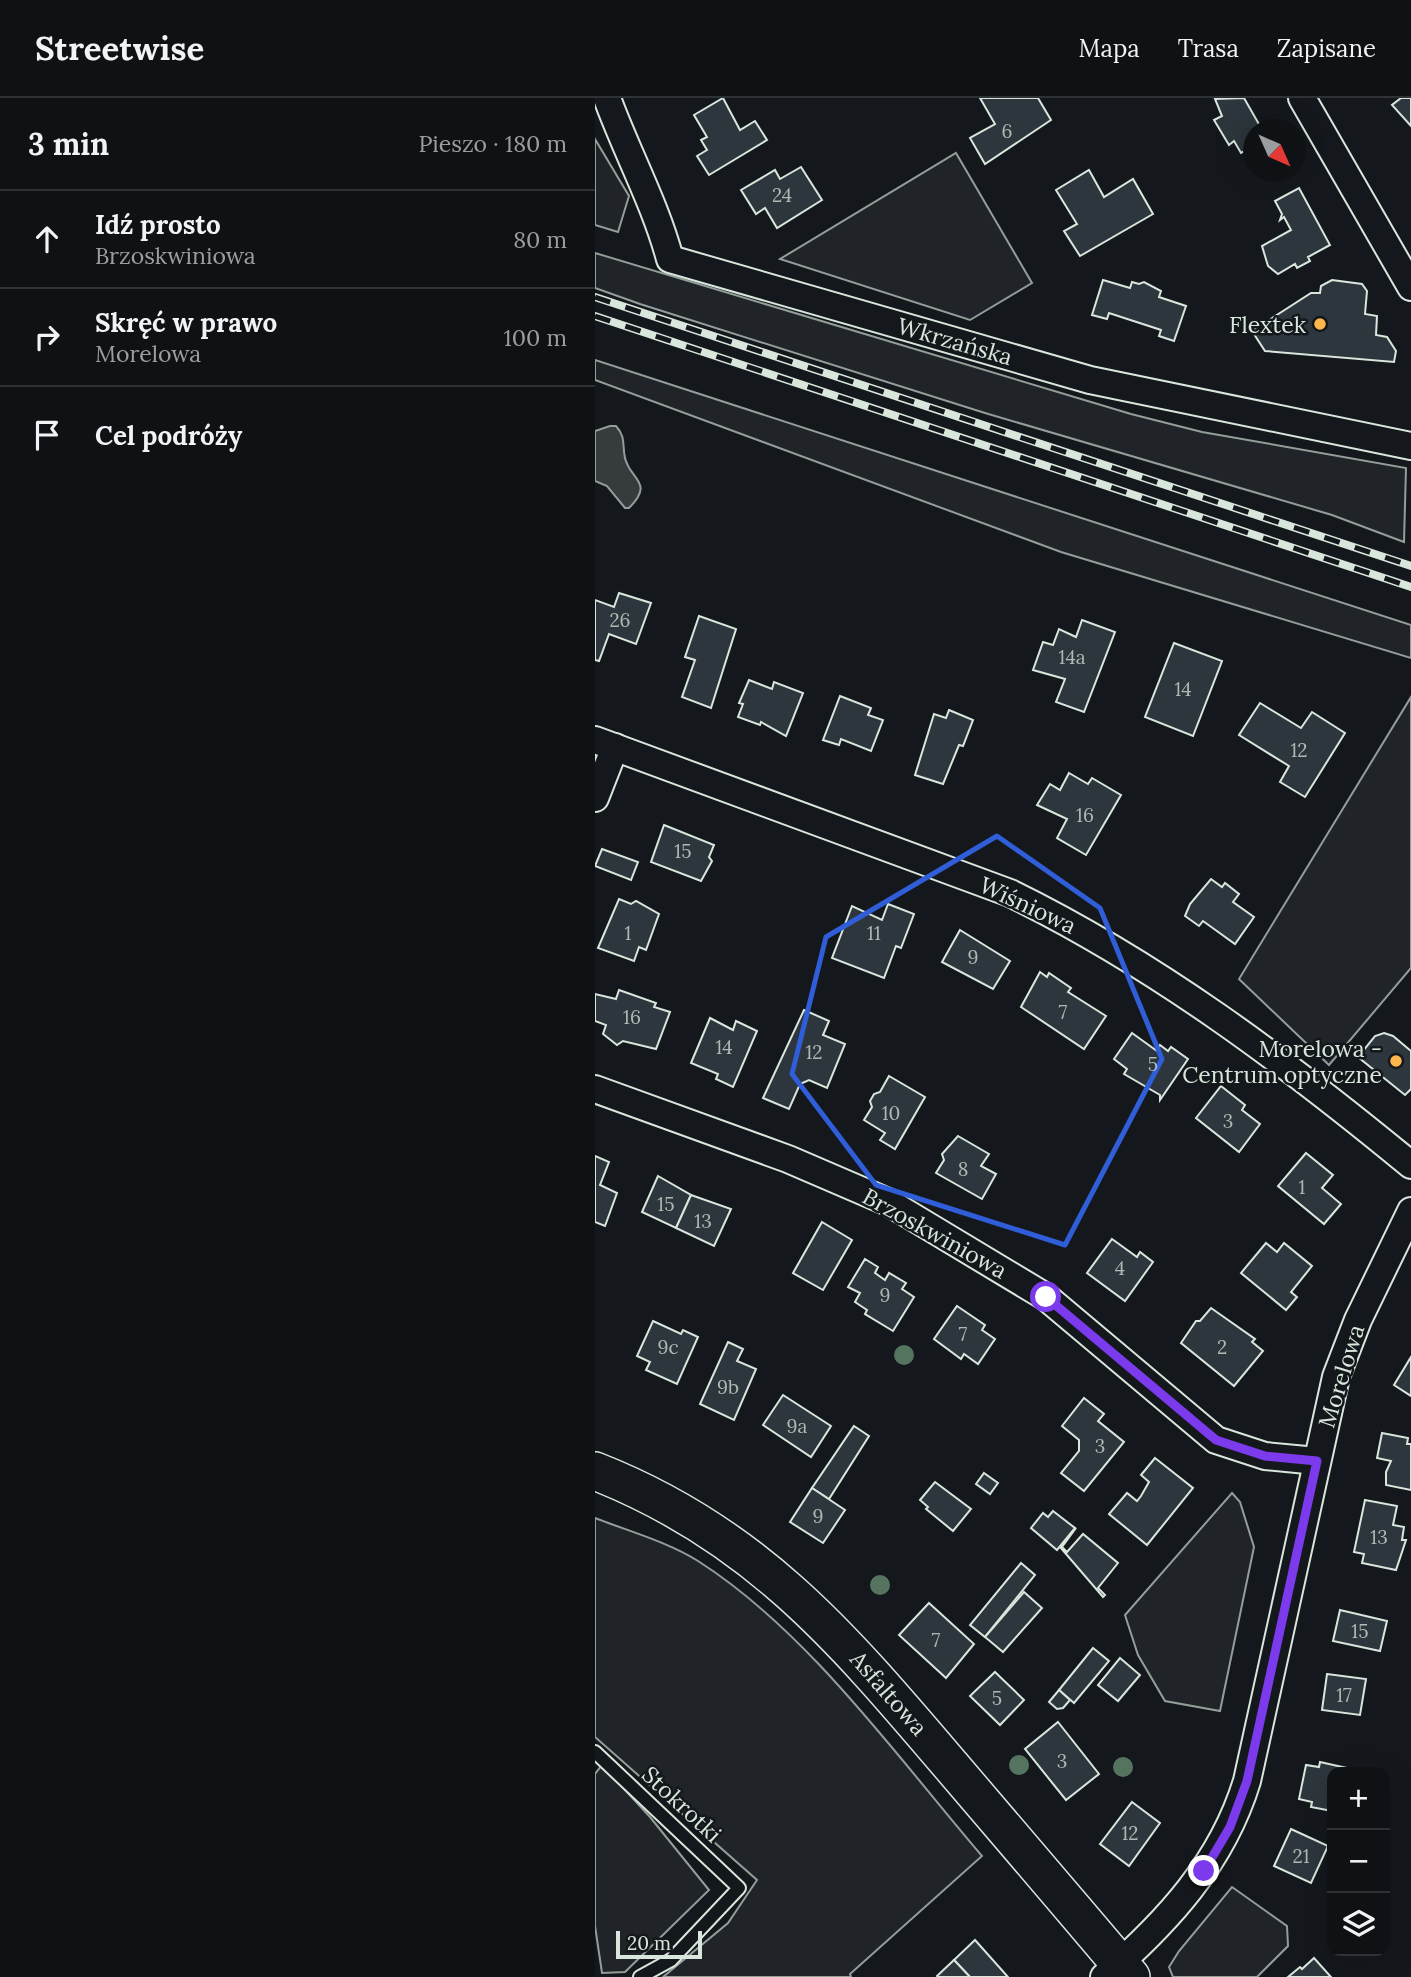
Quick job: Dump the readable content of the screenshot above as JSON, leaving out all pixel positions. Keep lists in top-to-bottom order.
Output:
{
  "streets": {
    "street": [
      "Wkrzańska",
      "Wiśniowa",
      "Brzoskwiniowa",
      "Morelowa",
      "Asfaltowa"
    ],
    "lane": ["Stokrotki"]
  },
  "crossings": [
    ["Brzoskwiniowa", "Morelowa"],
    ["Morelowa", "Asfaltowa"]
  ],
  "places": ["Flextek", "Morelowa - Centrum optyczne"],
  "house_numbers": [
    "6",
    "24",
    "26",
    "14a",
    "14",
    "12",
    "16",
    "15",
    "1",
    "11",
    "9",
    "7",
    "16",
    "14",
    "12",
    "5",
    "10",
    "3",
    "8",
    "1",
    "15",
    "13",
    "4",
    "9",
    "7",
    "9c",
    "2",
    "9b",
    "9a",
    "3",
    "9",
    "13",
    "15",
    "7",
    "17",
    "5",
    "3",
    "12",
    "21"
  ],
  "scale_bar": "20 m",
  "north": "bottom right",
  "page": {
    "header": "Streetwise",
    "nav": ["Mapa", "Trasa", "Zapisane"],
    "heading": ["3 min", "Pieszo · 180 m"],
    "list": [
      ["Idź prosto", "Brzoskwiniowa", "80 m"],
      ["Skręć w prawo", "Morelowa", "100 m"],
      "Cel podróży"
    ],
    "map_buttons": ["+", "−"],
    "scale": "20 m"
  }
}
